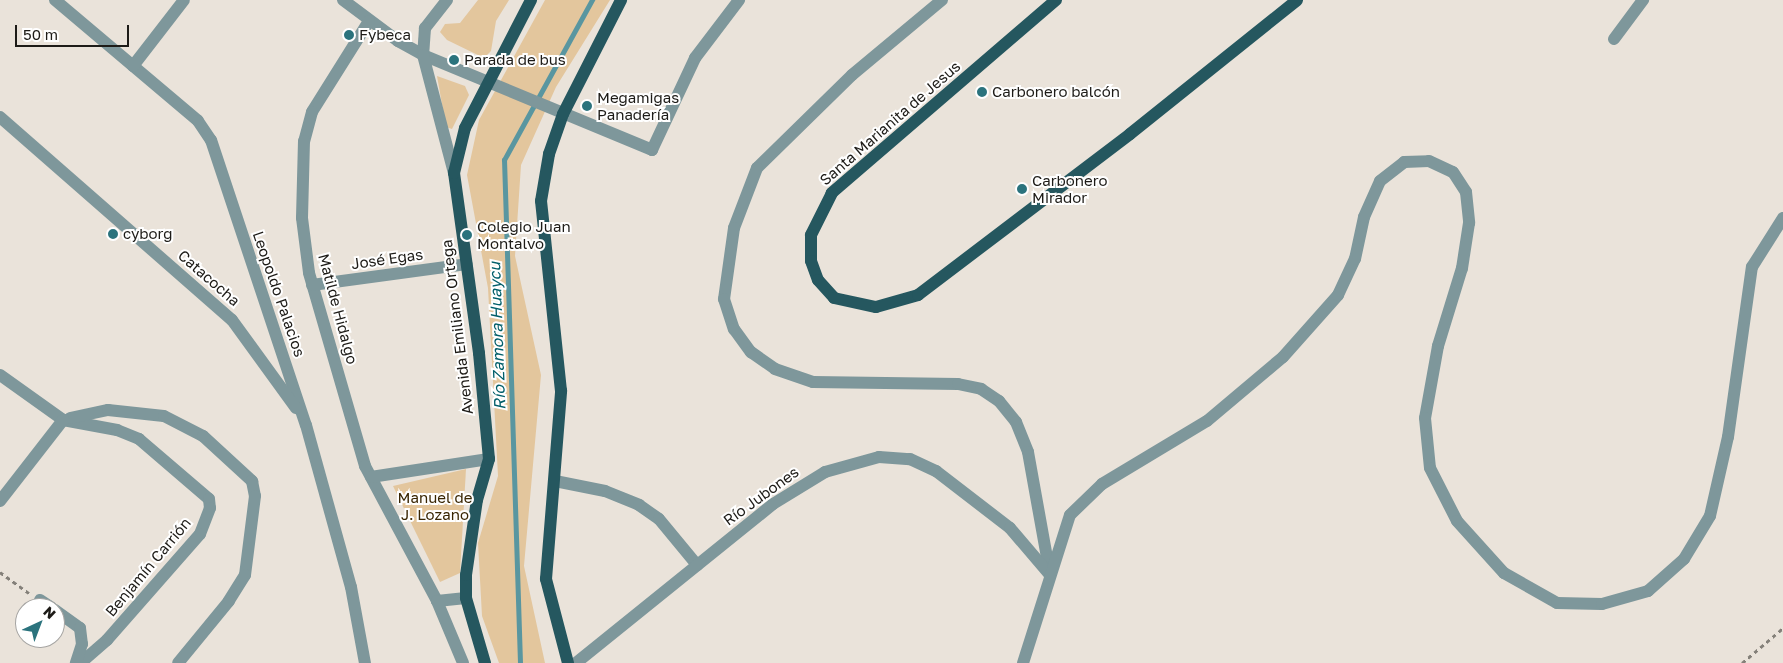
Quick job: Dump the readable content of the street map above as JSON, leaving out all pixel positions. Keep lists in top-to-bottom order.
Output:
{
  "streets": {
    "main road": ["Santa Marianita de Jesus", "Avenida Emiliano Ortega"],
    "street": [
      "José Egas",
      "Catacocha",
      "Leopoldo Palacios",
      "Matilde Hidalgo",
      "Río Jubones",
      "Benjamín Carrión"
    ]
  },
  "crossings": [
    ["José Egas", "Matilde Hidalgo"],
    ["José Egas", "Avenida Emiliano Ortega"],
    ["Catacocha", "Leopoldo Palacios"]
  ],
  "water": ["Río Zamora Huaycu"],
  "parks": ["Manuel de J. Lozano"],
  "places": [
    "Fybeca",
    "Parada de bus",
    "Carbonero balcón",
    "Megamigas Panadería",
    "Carbonero Mirador",
    "cyborg",
    "Colegio Juan Montalvo"
  ],
  "scale_bar": "50 m",
  "north": "top right"
}
